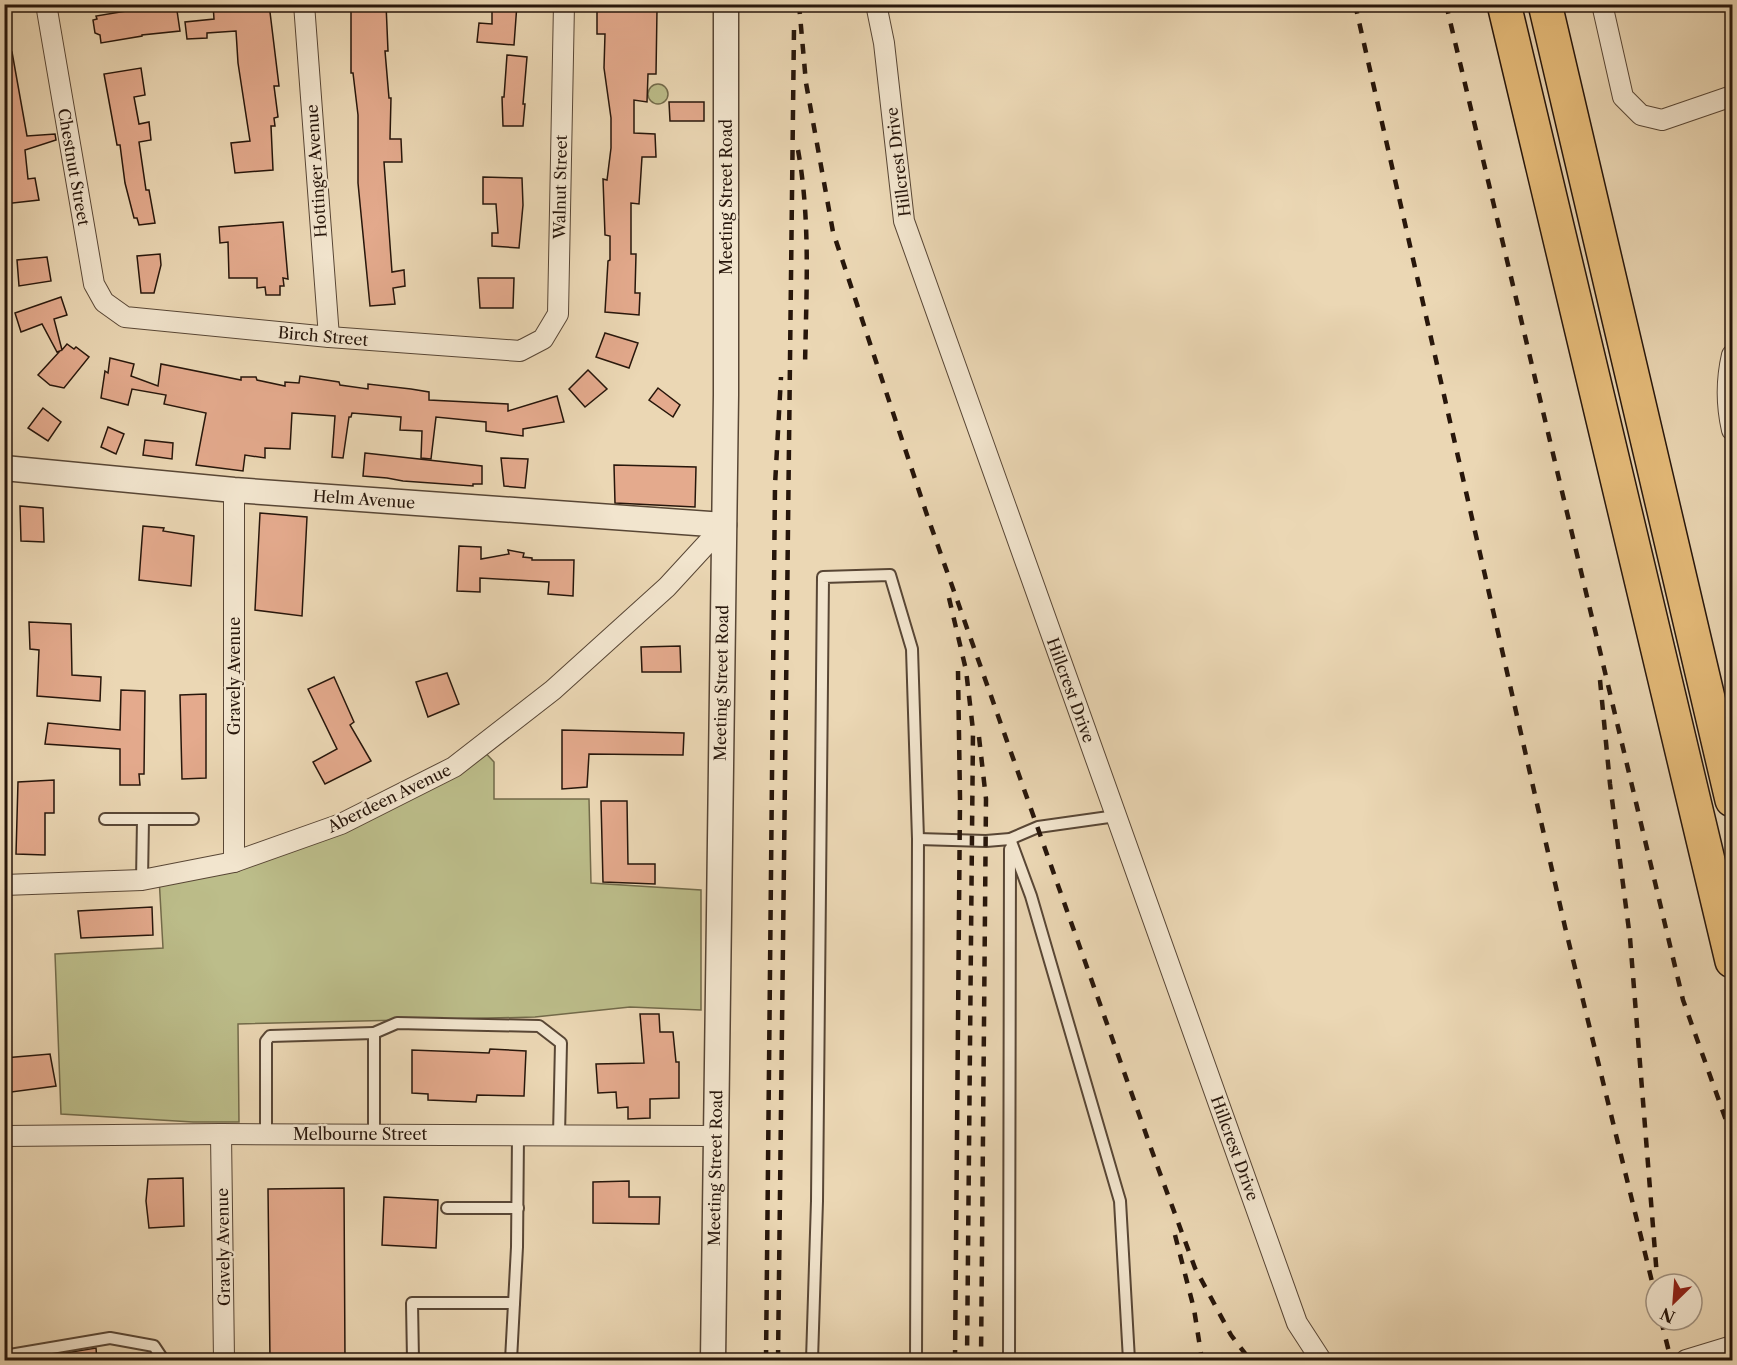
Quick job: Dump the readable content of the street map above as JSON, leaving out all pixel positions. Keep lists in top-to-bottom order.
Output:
{
  "streets": {
    "street": [
      "Hillcrest Drive",
      "Chestnut Street",
      "Hottinger Avenue",
      "Walnut Street",
      "Meeting Street Road",
      "Birch Street",
      "Helm Avenue",
      "Gravely Avenue",
      "Aberdeen Avenue",
      "Melbourne Street"
    ]
  },
  "crossings": [
    ["Chestnut Street", "Birch Street"],
    ["Hottinger Avenue", "Birch Street"],
    ["Walnut Street", "Birch Street"],
    ["Meeting Street Road", "Helm Avenue"],
    ["Meeting Street Road", "Aberdeen Avenue"],
    ["Meeting Street Road", "Melbourne Street"],
    ["Helm Avenue", "Gravely Avenue"],
    ["Helm Avenue", "Aberdeen Avenue"],
    ["Gravely Avenue", "Aberdeen Avenue"],
    ["Gravely Avenue", "Melbourne Street"]
  ],
  "north": "bottom left"
}
